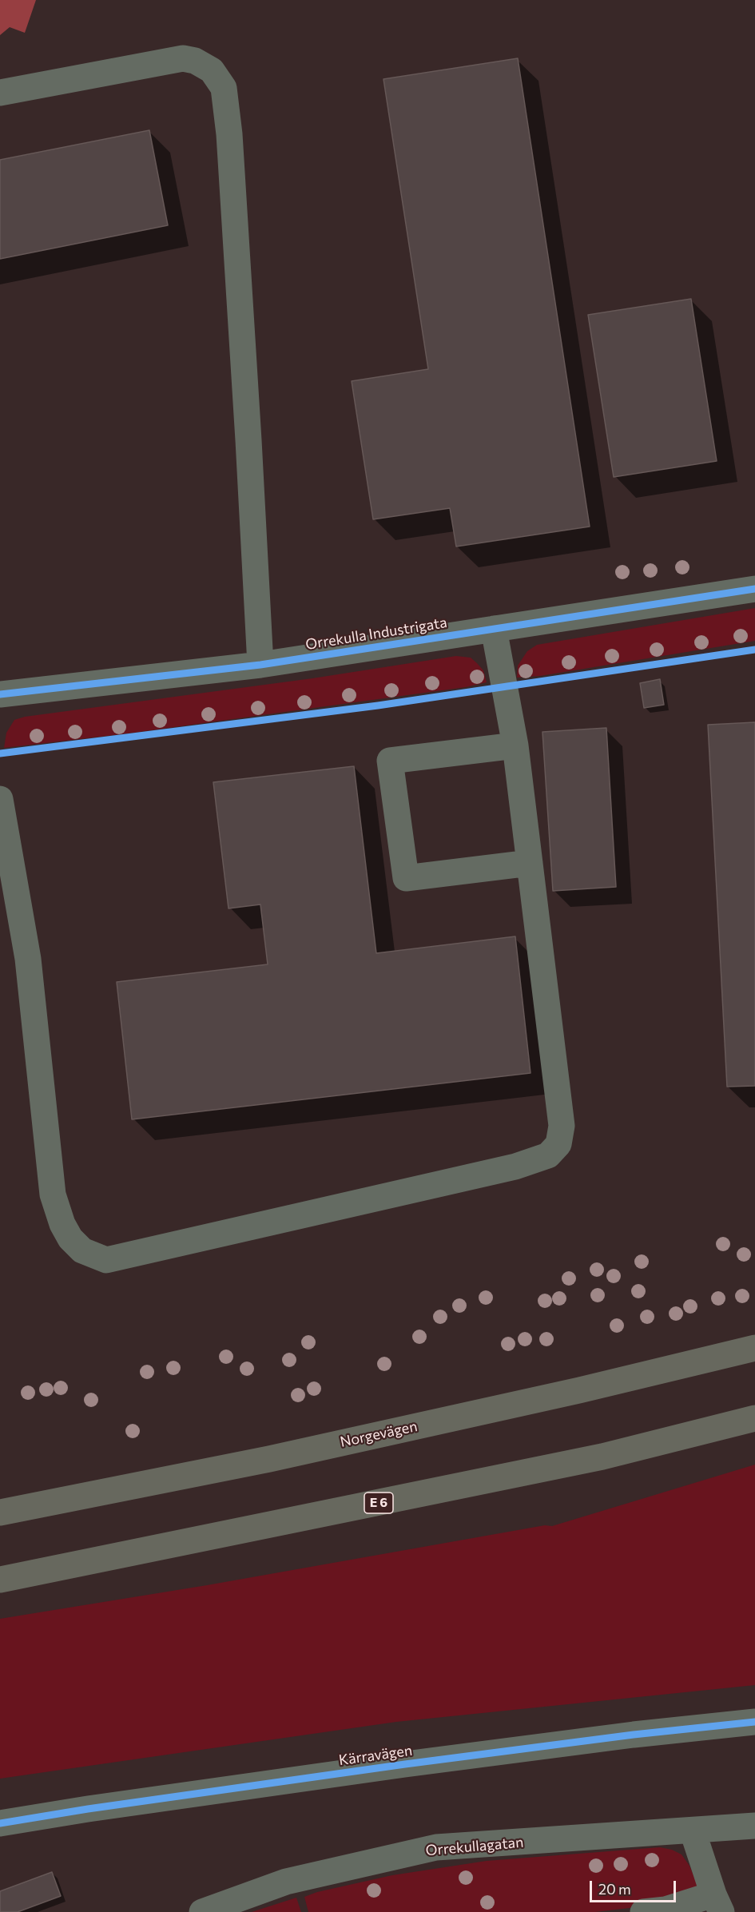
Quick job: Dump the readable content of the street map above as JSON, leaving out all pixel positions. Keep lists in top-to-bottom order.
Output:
{
  "streets": {
    "highway": ["Norgevägen", "E 6"],
    "street": ["Orrekulla Industrigata", "Kärravägen", "Orrekullagatan"]
  },
  "scale_bar": "20 m"
}
